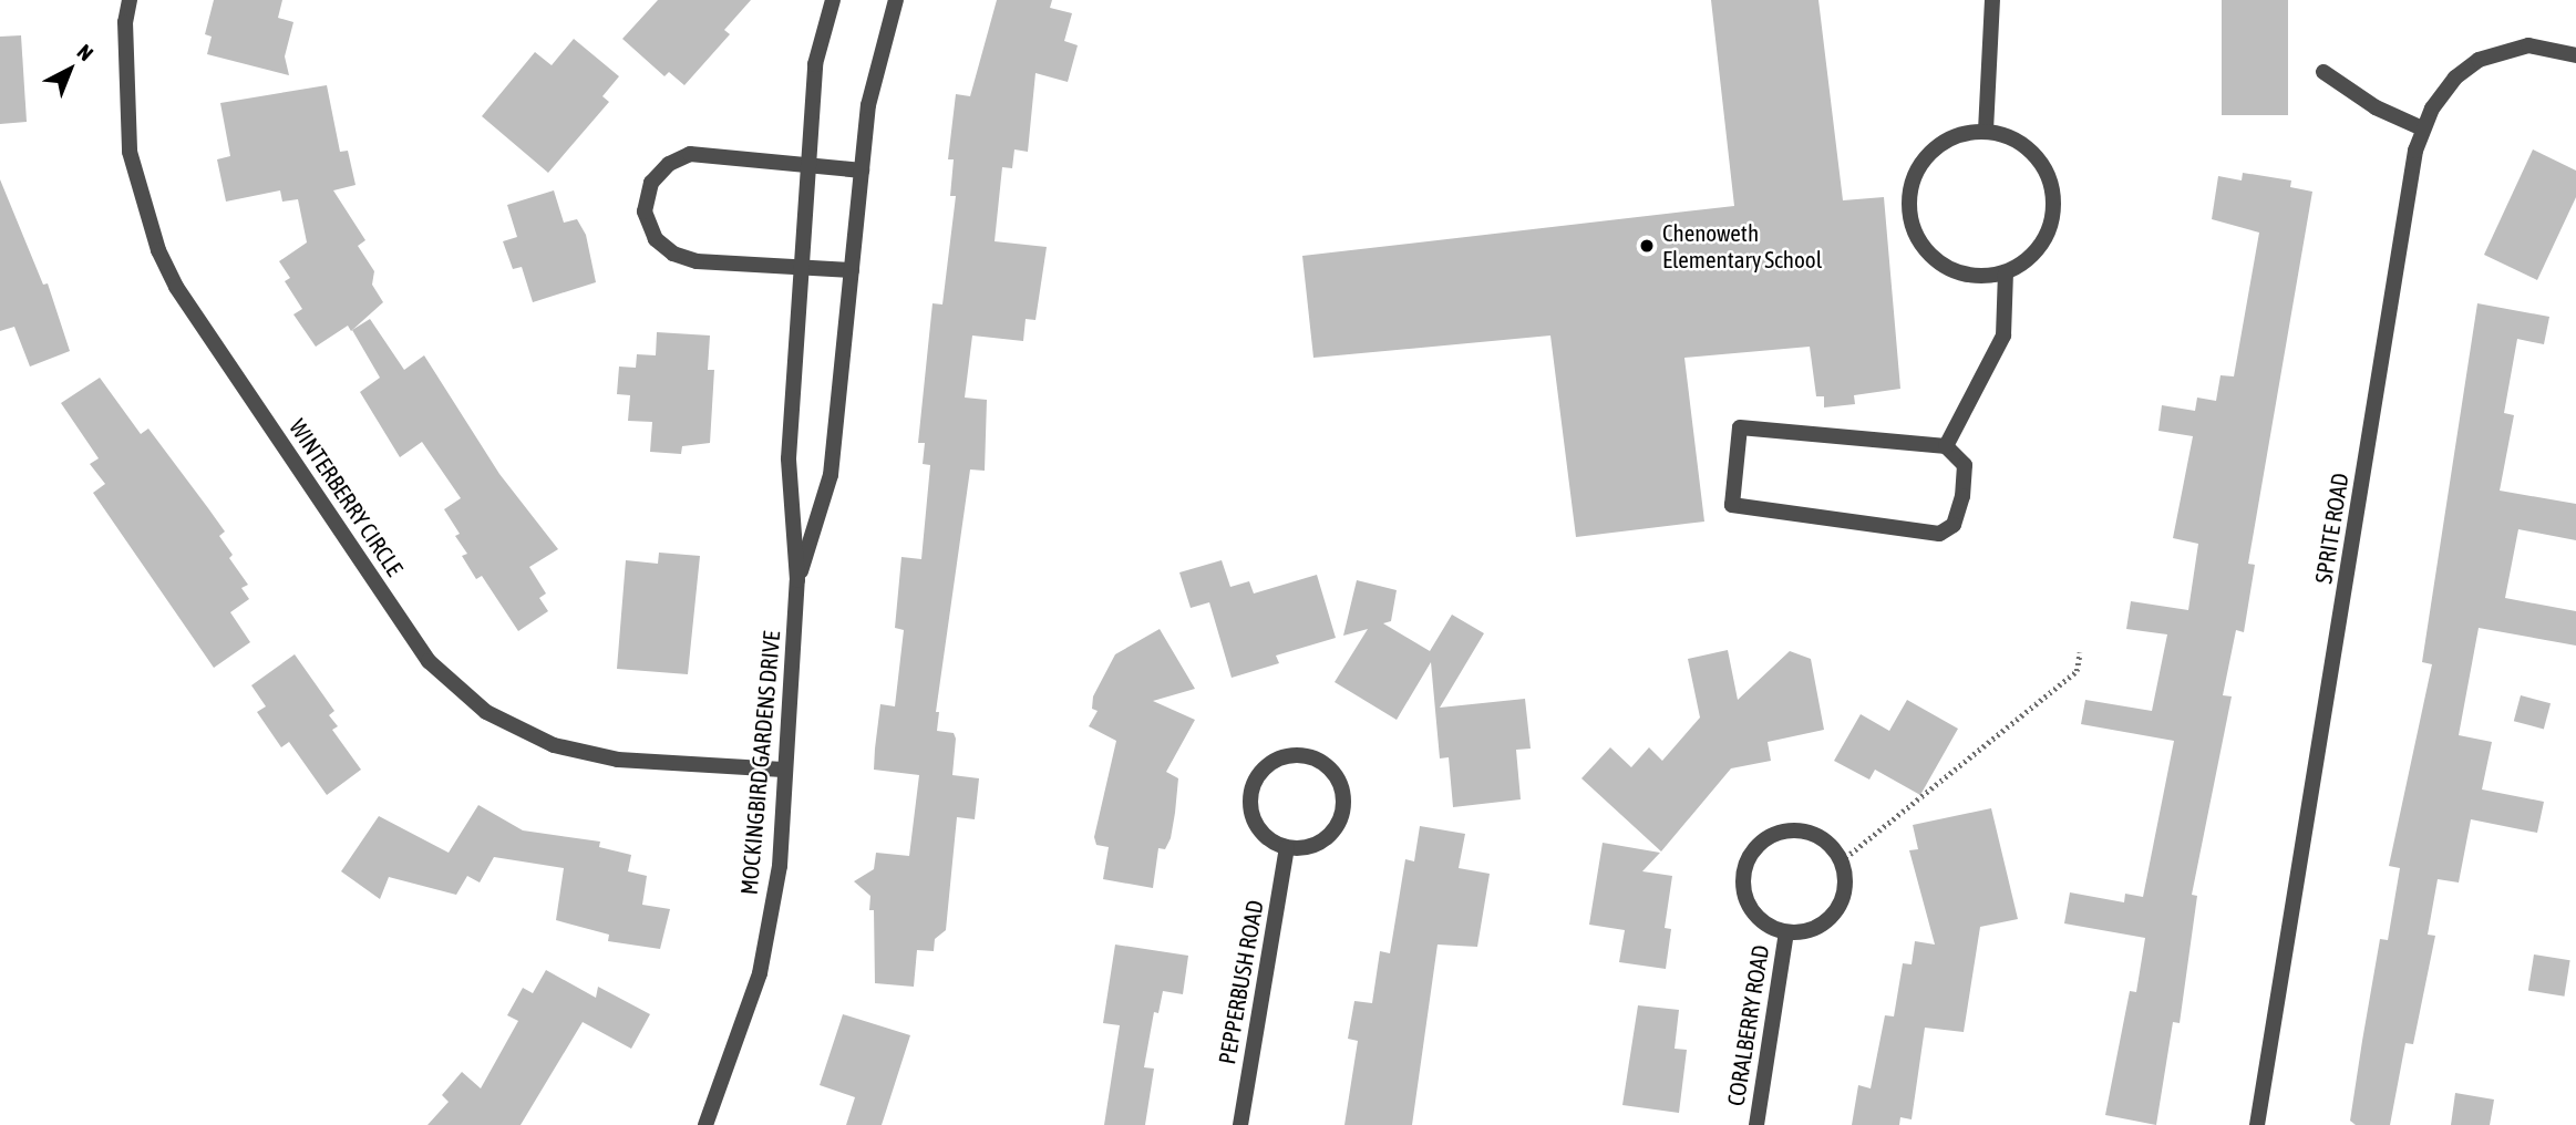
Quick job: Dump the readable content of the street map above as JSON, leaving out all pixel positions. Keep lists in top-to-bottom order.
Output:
{
  "streets": {
    "street": [
      "WINTERBERRY CIRCLE",
      "SPRITE ROAD",
      "MOCKINGBIRD GARDENS DRIVE",
      "PEPPERBUSH ROAD",
      "CORALBERRY ROAD"
    ]
  },
  "crossings": [
    ["WINTERBERRY CIRCLE", "MOCKINGBIRD GARDENS DRIVE"]
  ],
  "places": ["Chenoweth Elementary School"],
  "north": "top right"
}
